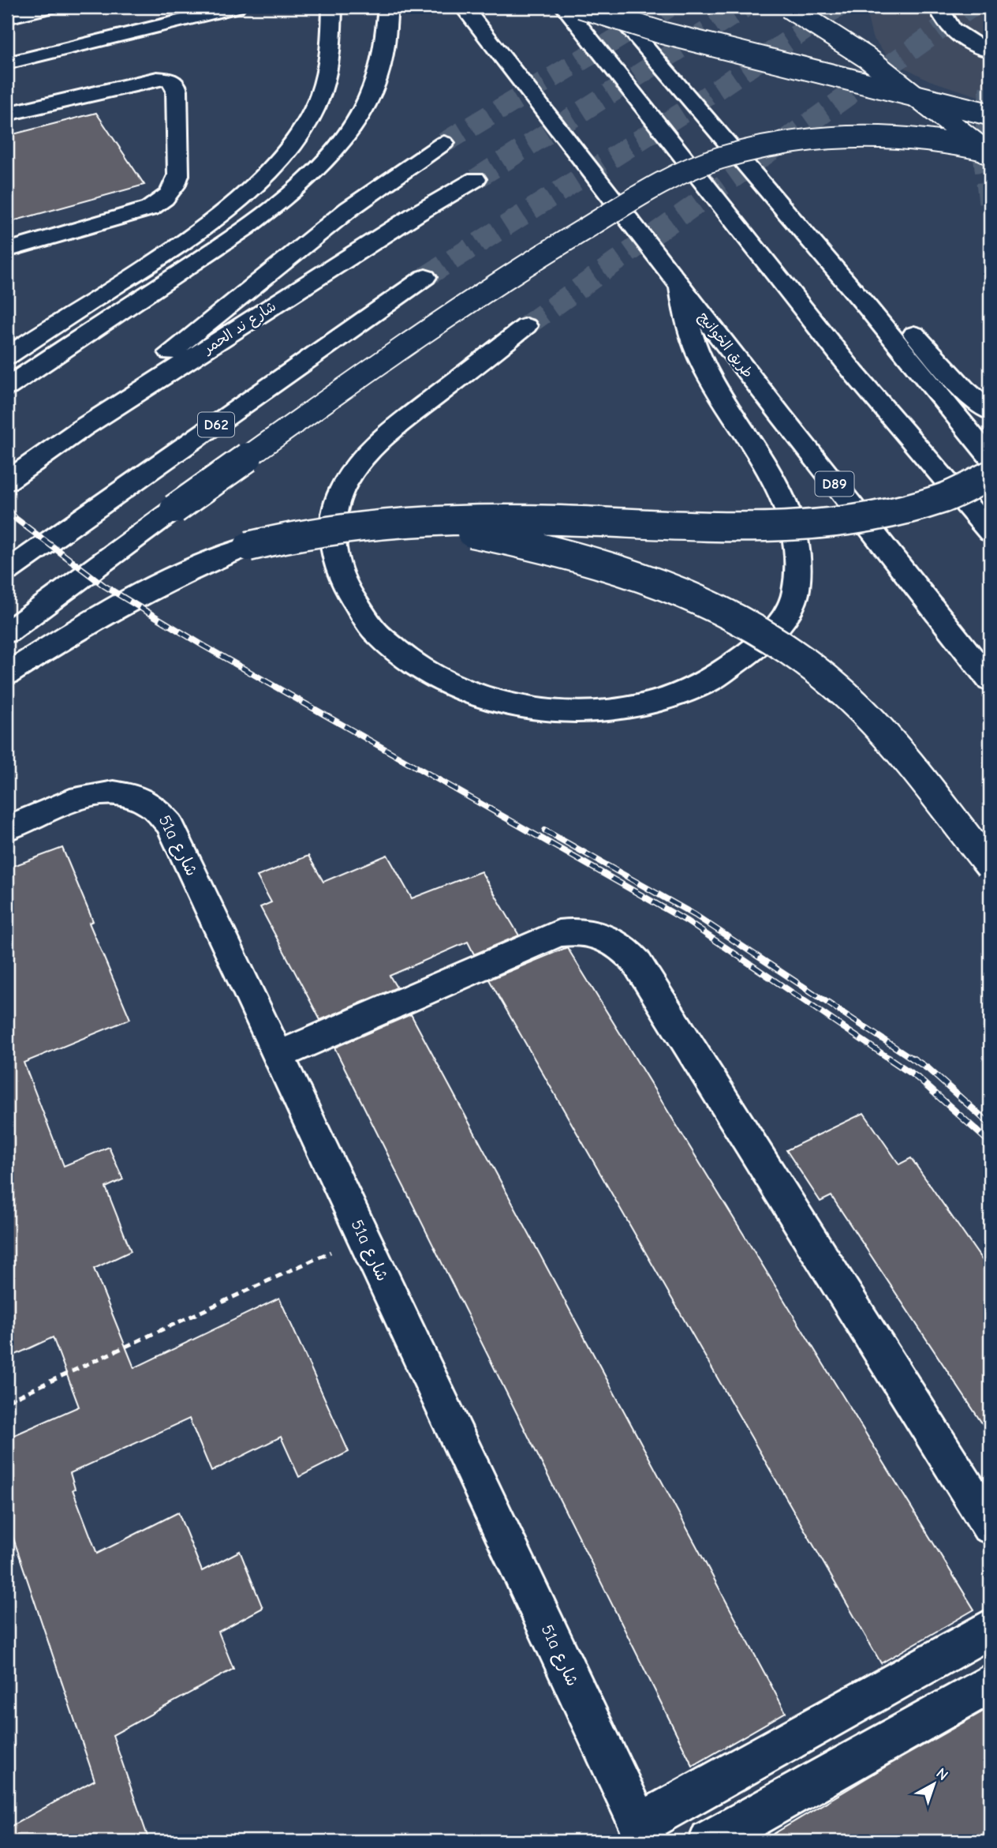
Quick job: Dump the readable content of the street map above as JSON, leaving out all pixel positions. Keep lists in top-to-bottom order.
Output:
{
  "streets": {
    "main road": [
      "شارع ند الحمر",
      "طريق الخوانيج",
      "D62",
      "D89",
      "51a شارع"
    ]
  },
  "north": "top right"
}
